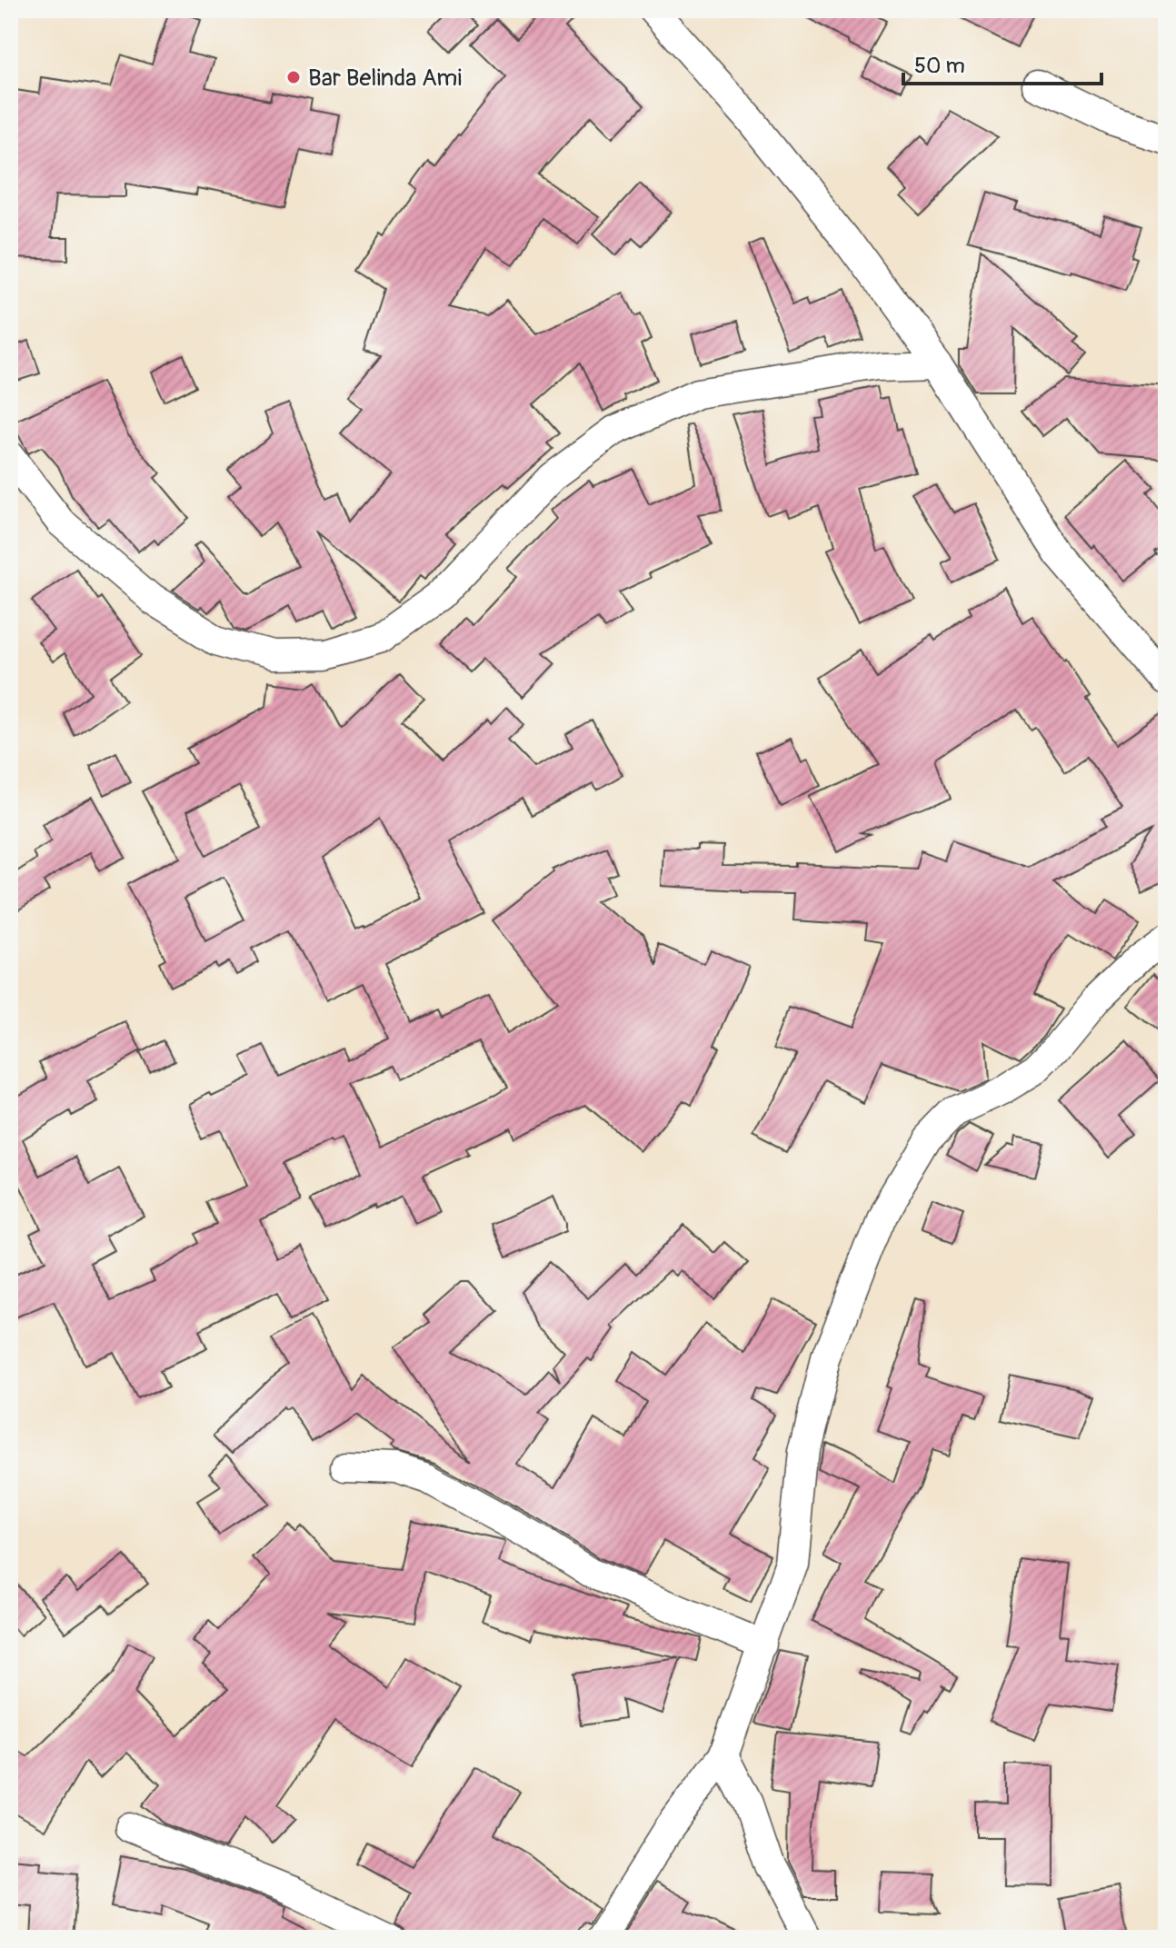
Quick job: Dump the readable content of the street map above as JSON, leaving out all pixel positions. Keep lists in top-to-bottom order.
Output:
{
  "places": ["Bar Belinda Ami"],
  "scale_bar": "50 m"
}
